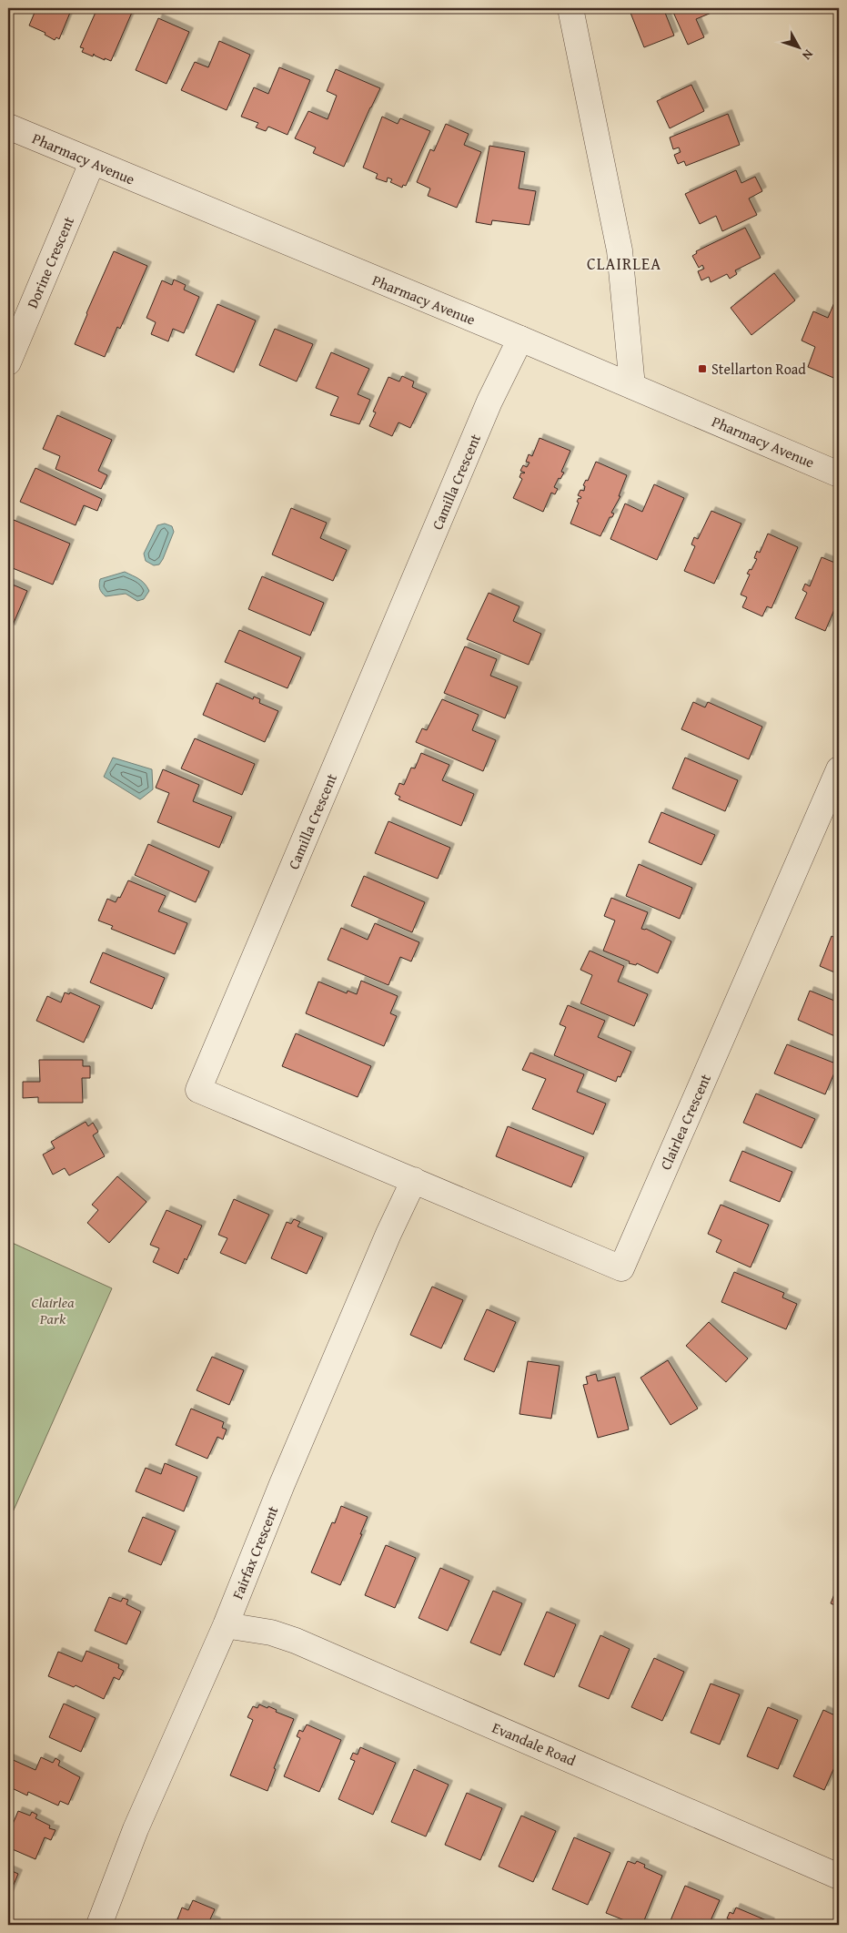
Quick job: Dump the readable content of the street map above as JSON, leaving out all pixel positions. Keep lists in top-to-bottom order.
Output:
{
  "streets": {
    "street": [
      "Pharmacy Avenue",
      "Dorine Crescent",
      "Camilla Crescent",
      "Clairlea Crescent",
      "Fairfax Crescent",
      "Evandale Road"
    ]
  },
  "crossings": [
    ["Pharmacy Avenue", "Dorine Crescent"],
    ["Pharmacy Avenue", "Camilla Crescent"],
    ["Camilla Crescent", "Clairlea Crescent"],
    ["Camilla Crescent", "Fairfax Crescent"],
    ["Clairlea Crescent", "Fairfax Crescent"],
    ["Fairfax Crescent", "Evandale Road"]
  ],
  "districts": ["CLAIRLEA"],
  "parks": ["Clairlea Park"],
  "places": {
    "transit": ["Stellarton Road"]
  },
  "north": "bottom right"
}
